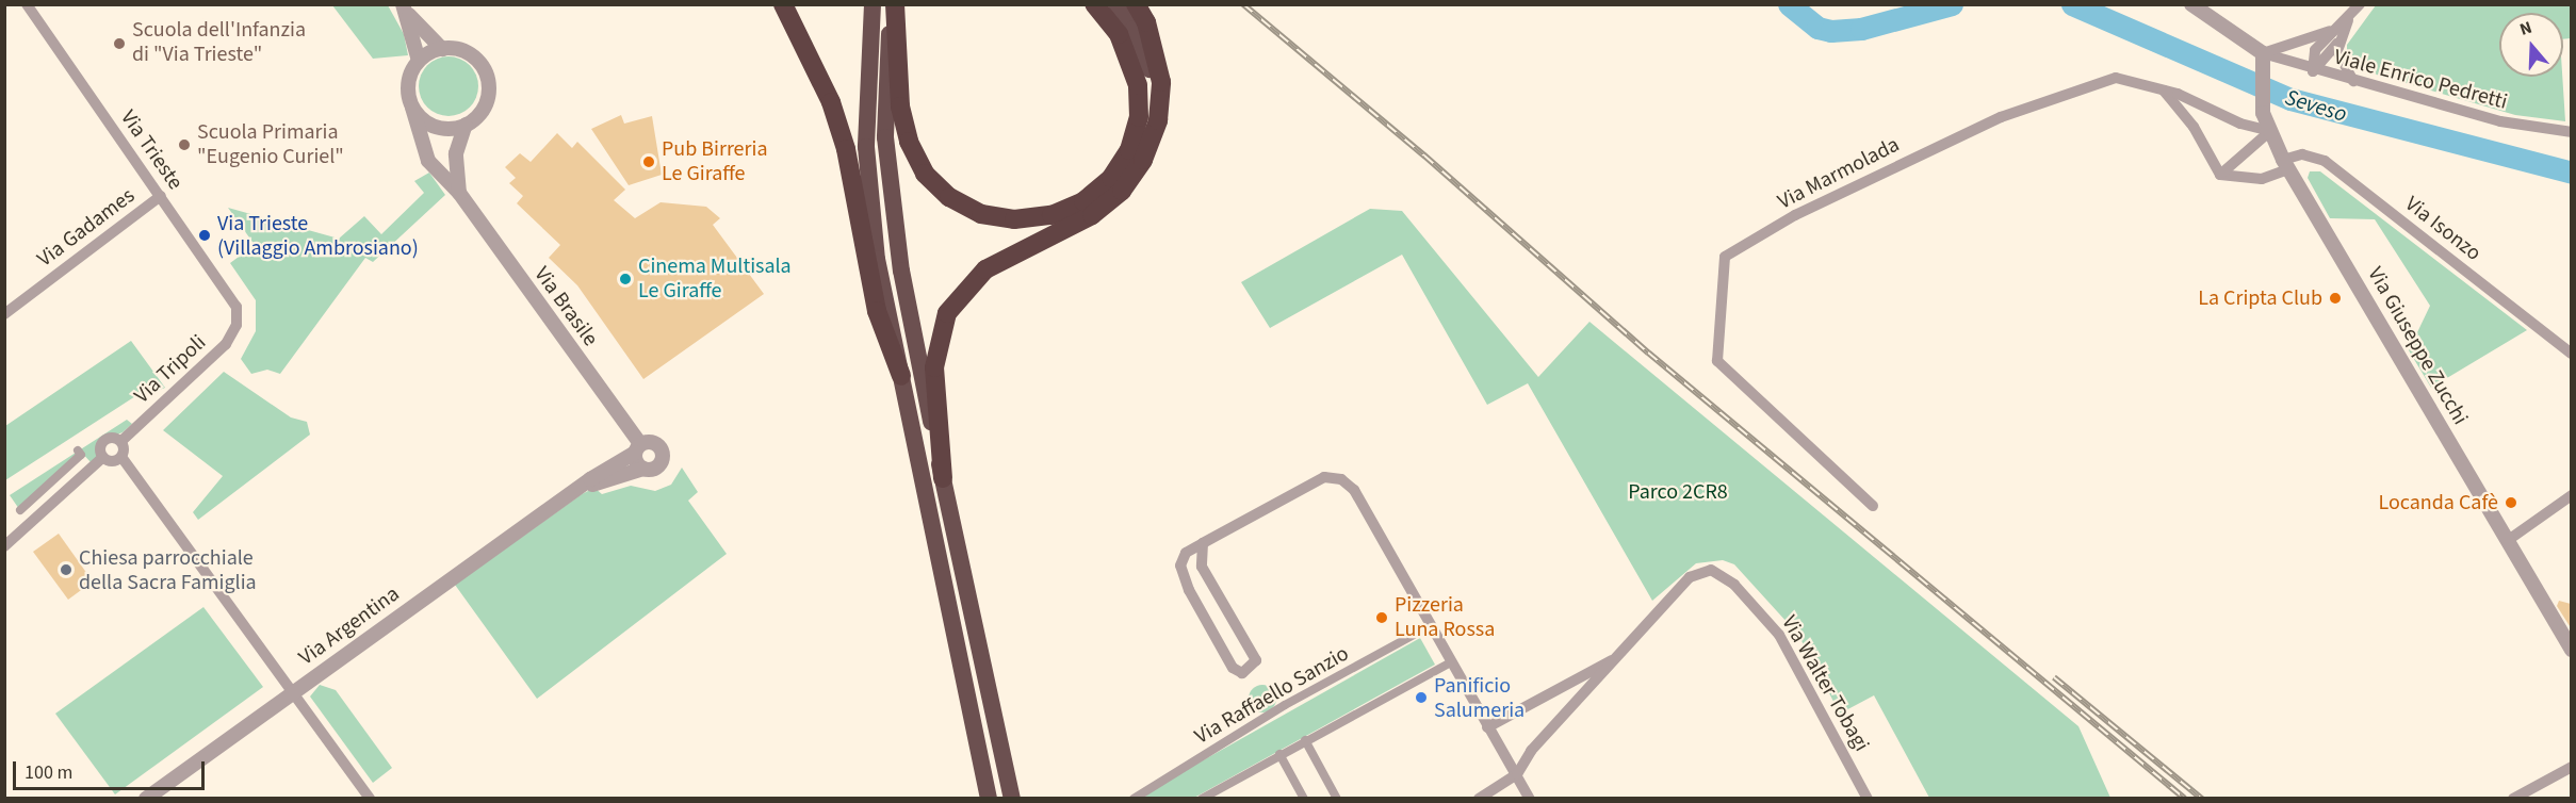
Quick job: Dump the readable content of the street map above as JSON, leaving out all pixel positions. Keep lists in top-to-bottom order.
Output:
{
  "streets": {
    "street": [
      "Viale Enrico Pedretti",
      "Via Trieste",
      "Via Marmolada",
      "Via Gadames",
      "Via Isonzo",
      "Via Brasile",
      "Via Giuseppe Zucchi",
      "Via Tripoli",
      "Via Argentina",
      "Via Walter Tobagi",
      "Via Raffaello Sanzio"
    ]
  },
  "crossings": [
    ["Viale Enrico Pedretti", "Via Giuseppe Zucchi"],
    ["Via Trieste", "Via Gadames"],
    ["Via Trieste", "Via Tripoli"],
    ["Via Marmolada", "Via Giuseppe Zucchi"],
    ["Via Isonzo", "Via Giuseppe Zucchi"],
    ["Via Brasile", "Via Argentina"]
  ],
  "water": ["Seveso"],
  "parks": ["Parco 2CR8"],
  "places": [
    "Scuola dell'Infanzia di \"Via Trieste\"",
    "Scuola Primaria \"Eugenio Curiel\"",
    "Pub Birreria Le Giraffe",
    "Via Trieste (Villaggio Ambrosiano)",
    "Cinema Multisala Le Giraffe",
    "La Cripta Club",
    "Locanda Cafè",
    "Chiesa parrocchiale della Sacra Famiglia",
    "Pizzeria Luna Rossa",
    "Panificio Salumeria"
  ],
  "scale_bar": "100 m",
  "north": "top"
}
